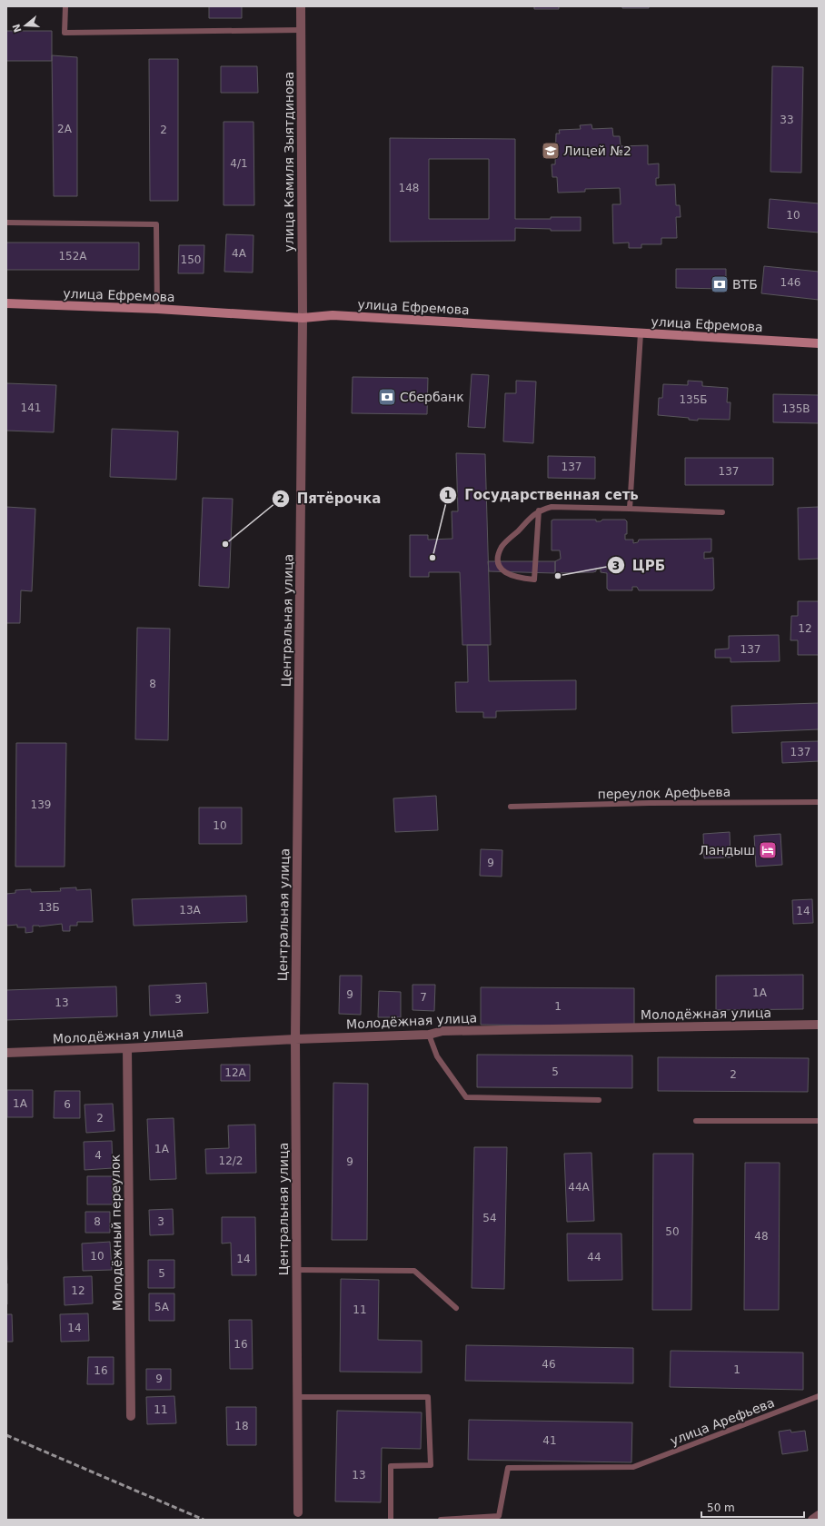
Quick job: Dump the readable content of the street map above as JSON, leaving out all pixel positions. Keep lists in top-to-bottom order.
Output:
{
  "streets": {
    "street": [
      "улица Камиля Зыятдинова",
      "улица Ефремова",
      "Центральная улица",
      "Молодёжная улица",
      "Молодёжный переулок"
    ],
    "lane": ["переулок Арефьева", "улица Арефьева"]
  },
  "crossings": [
    ["улица Камиля Зыятдинова", "улица Ефремова"],
    ["улица Камиля Зыятдинова", "Центральная улица"],
    ["улица Ефремова", "Центральная улица"],
    ["Центральная улица", "Молодёжная улица"],
    ["Молодёжная улица", "Молодёжный переулок"]
  ],
  "places": {
    "school or university": ["Лицей №2"],
    "bank": ["ВТБ", "Сбербанк"],
    "other": ["Пятёрочка", "Государственная сеть", "ЦРБ"],
    "hotel": ["Ландыш"]
  },
  "house_numbers": [
    "33",
    "2А",
    "2",
    "4/1",
    "148",
    "10",
    "4А",
    "152А",
    "150",
    "146",
    "135Б",
    "141",
    "135В",
    "137",
    "137",
    "12",
    "137",
    "8",
    "137",
    "139",
    "10",
    "9",
    "13Б",
    "13А",
    "14",
    "1А",
    "9",
    "7",
    "3",
    "13",
    "1",
    "5",
    "12А",
    "2",
    "1А",
    "6",
    "2",
    "1А",
    "4",
    "12/2",
    "9",
    "44А",
    "54",
    "8",
    "3",
    "50",
    "48",
    "10",
    "44",
    "14",
    "5",
    "12",
    "5А",
    "11",
    "14",
    "16",
    "46",
    "1",
    "16",
    "9",
    "11",
    "18",
    "41",
    "13"
  ],
  "scale_bar": "50 m",
  "north": "left"
}
